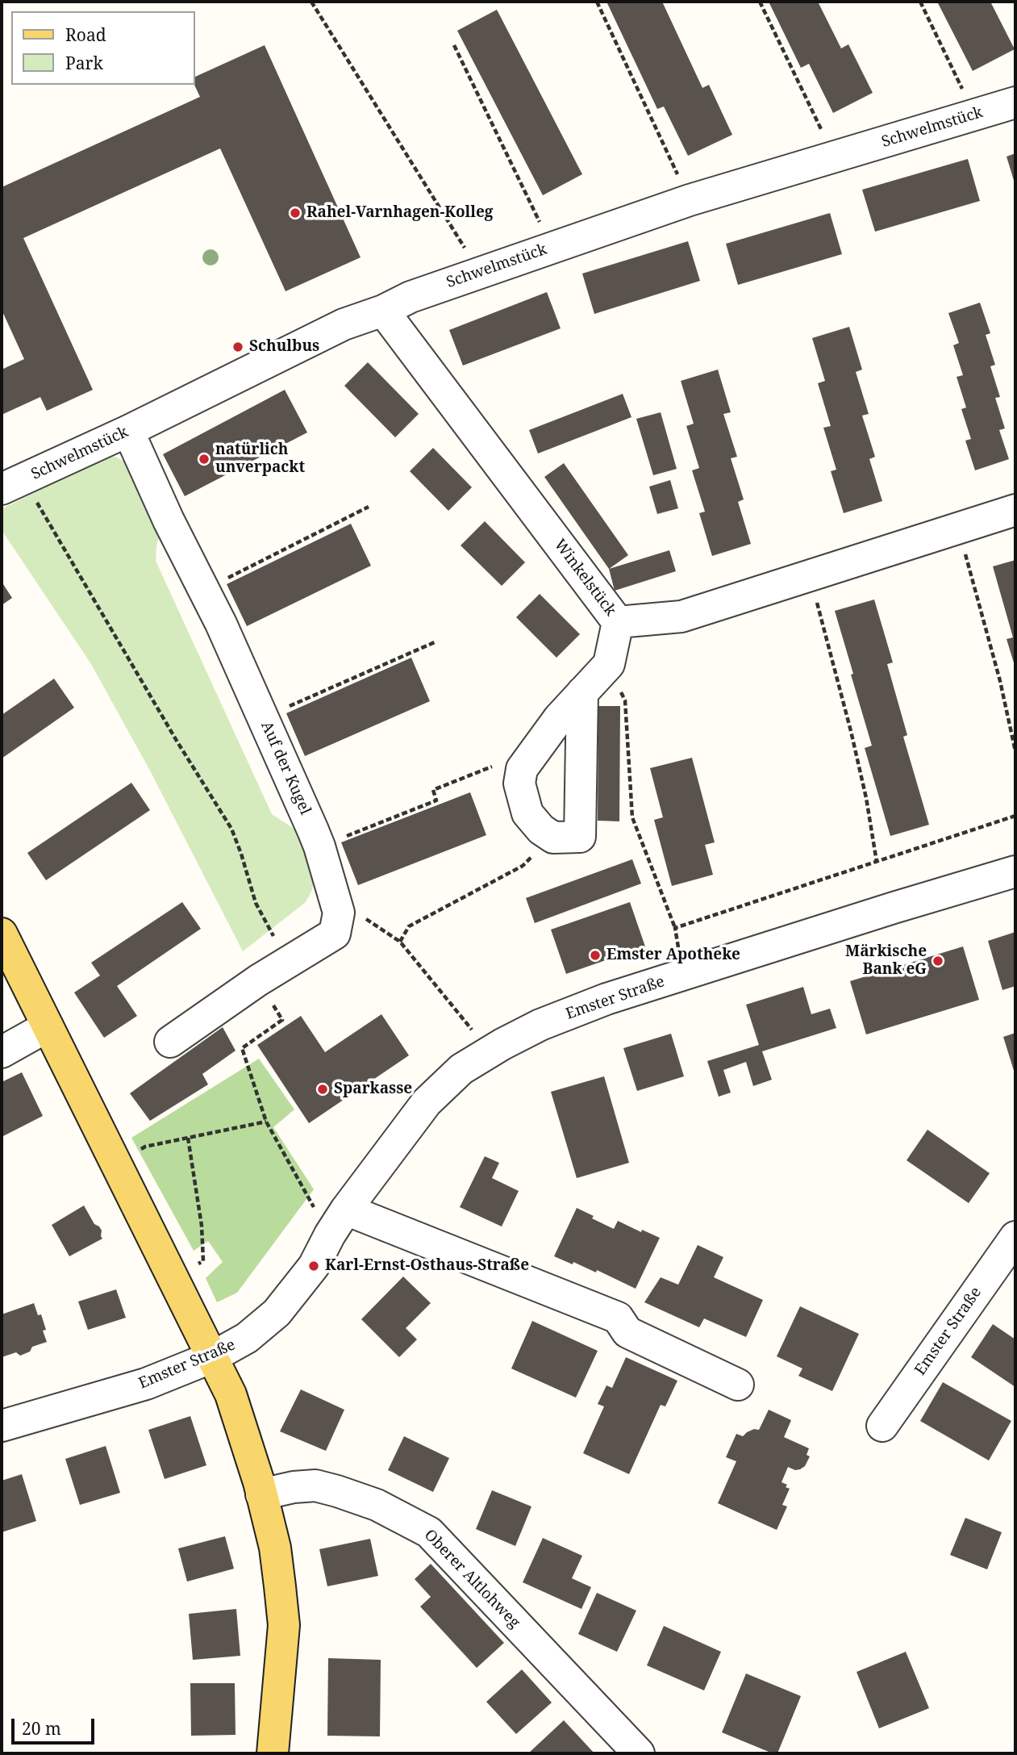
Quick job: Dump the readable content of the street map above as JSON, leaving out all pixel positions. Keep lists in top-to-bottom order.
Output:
{
  "streets": {
    "street": [
      "Schwelmstück",
      "Winkelstück",
      "Auf der Kugel",
      "Emster Straße",
      "Oberer Altlohweg"
    ]
  },
  "crossings": [
    ["Schwelmstück", "Winkelstück"],
    ["Schwelmstück", "Auf der Kugel"]
  ],
  "places": [
    "Rahel-Varnhagen-Kolleg",
    "Schulbus",
    "natürlich unverpackt",
    "Emster Apotheke",
    "Märkische Bank eG",
    "Sparkasse",
    "Karl-Ernst-Osthaus-Straße"
  ],
  "legend": ["Road", "Park"],
  "scale_bar": "20 m"
}
